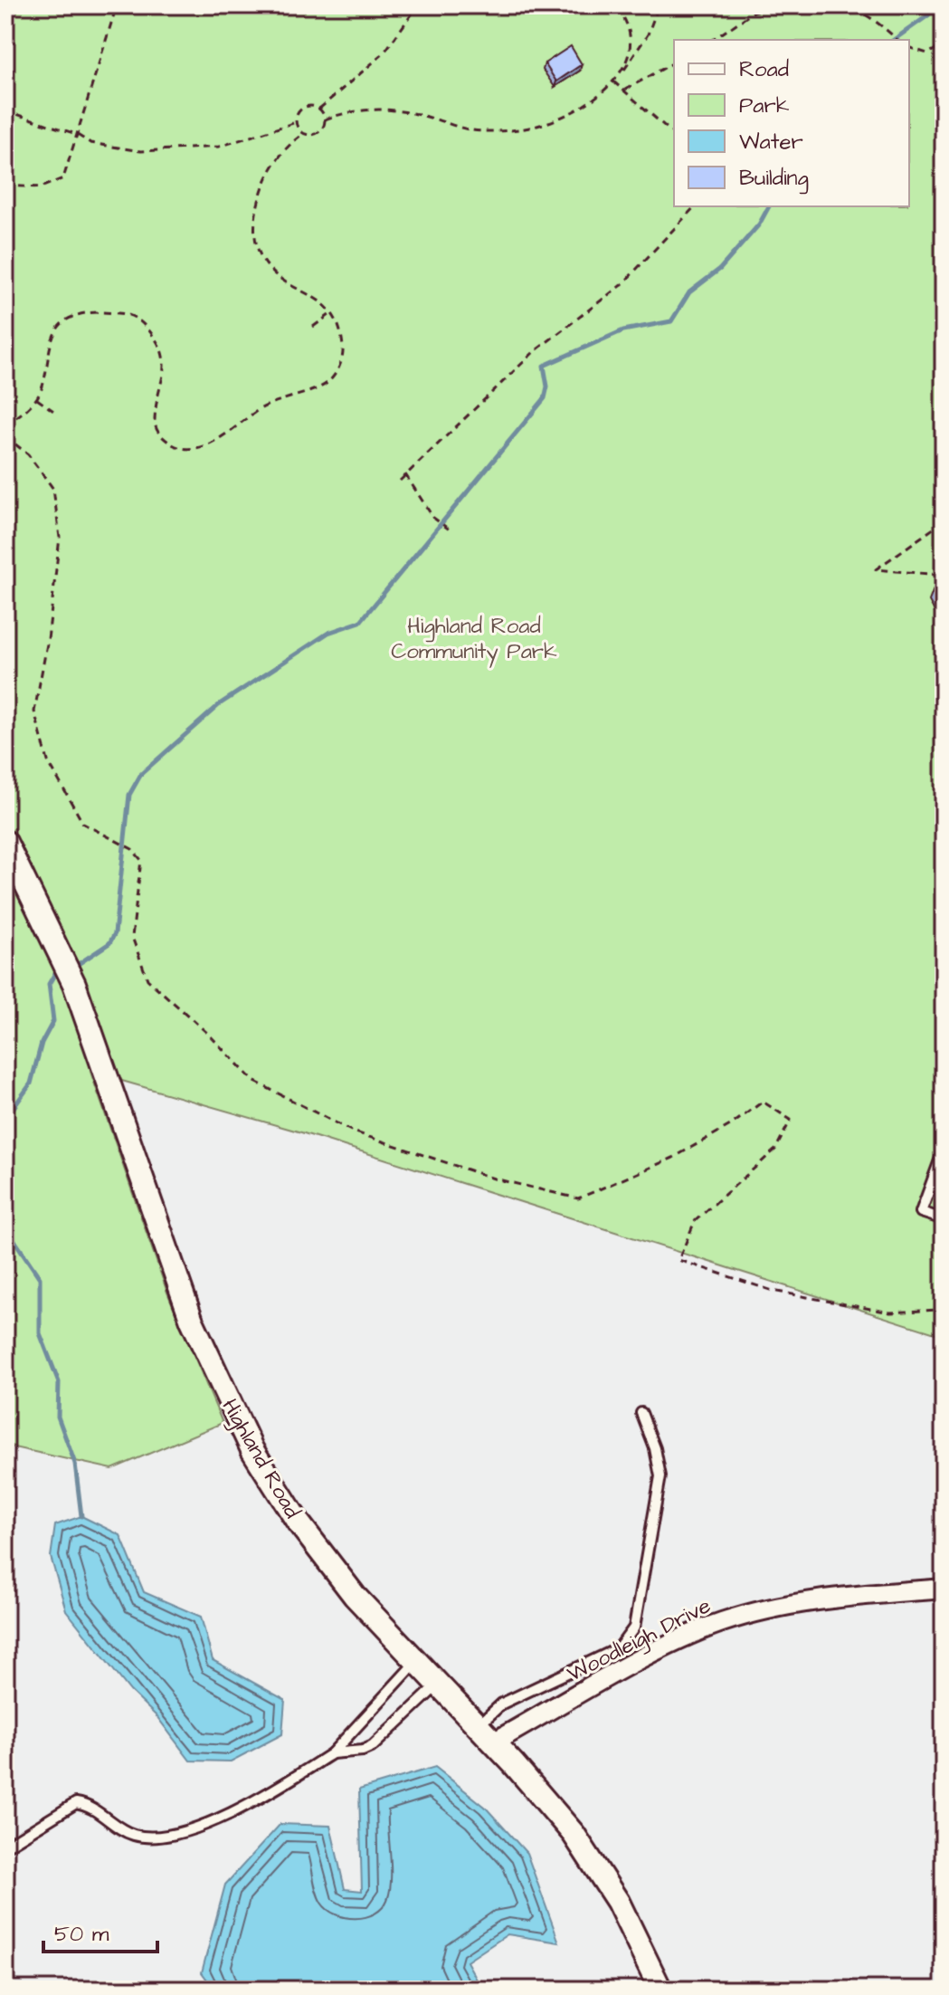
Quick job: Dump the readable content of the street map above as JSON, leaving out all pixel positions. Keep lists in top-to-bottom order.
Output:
{
  "streets": {
    "street": ["Highland Road", "Woodleigh Drive"]
  },
  "crossings": [
    ["Highland Road", "Woodleigh Drive"]
  ],
  "parks": ["Highland Road Community Park"],
  "legend": [
    "Road",
    "Park",
    "Water",
    "Building"
  ],
  "scale_bar": "50 m"
}
